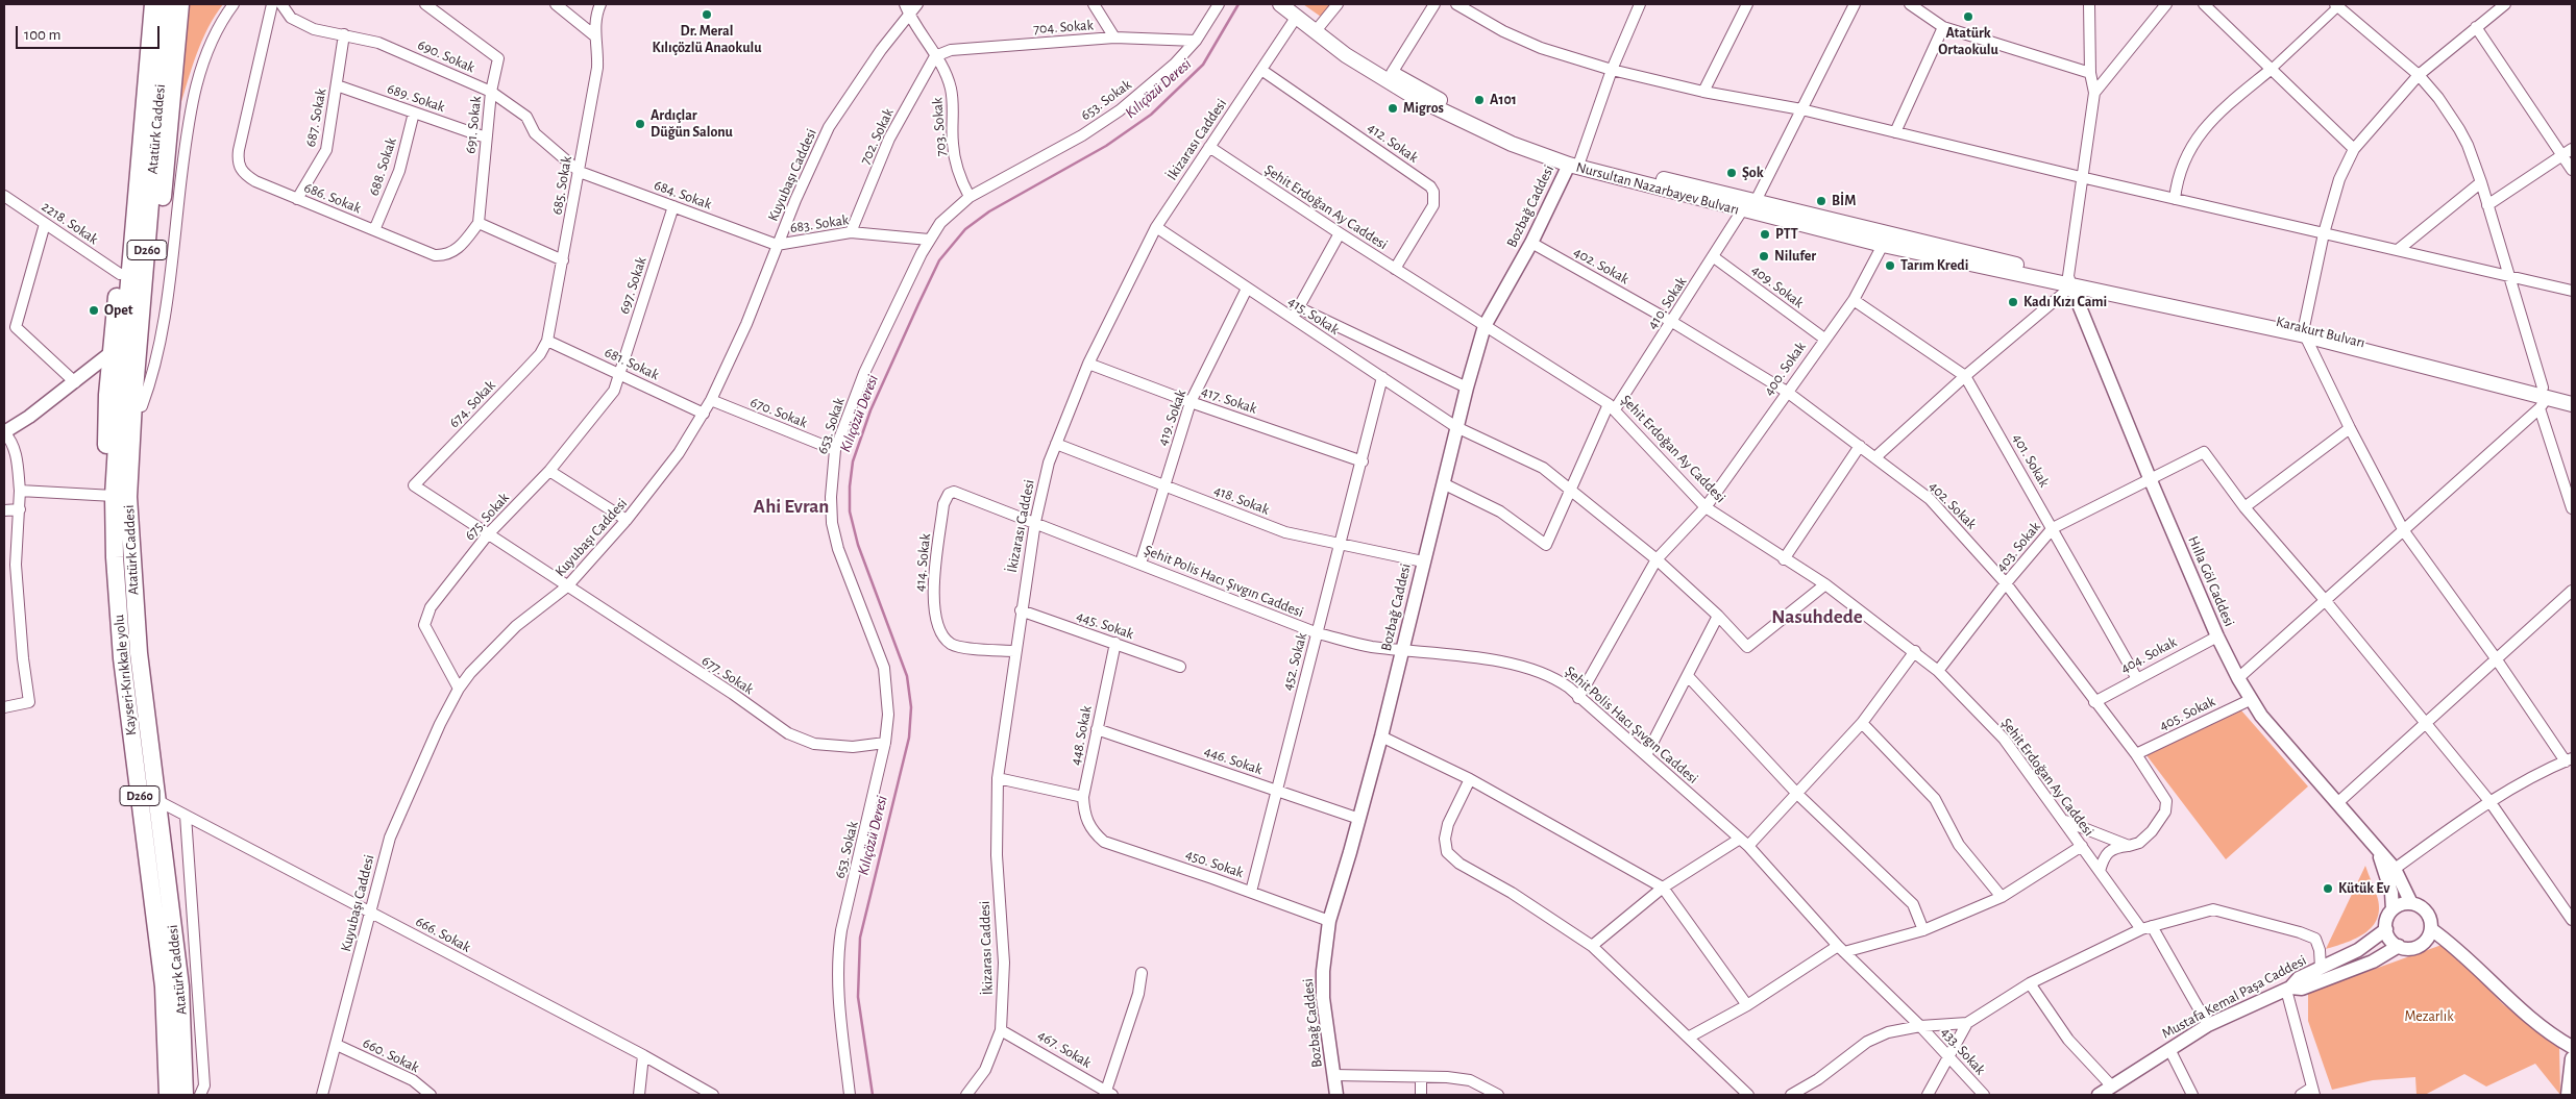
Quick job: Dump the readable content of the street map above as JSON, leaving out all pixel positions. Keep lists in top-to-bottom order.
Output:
{
  "streets": {
    "highway": ["Atatürk Caddesi", "D260", "Kayseri-Kırıkkale yolu"],
    "main road": ["Nursultan Nazarbayev Bulvarı", "Karakurt Bulvarı"],
    "street": [
      "704. Sokak",
      "690. Sokak",
      "689. Sokak",
      "653. Sokak",
      "687. Sokak",
      "691. Sokak",
      "703. Sokak",
      "702. Sokak",
      "İkizarası Caddesi",
      "412. Sokak",
      "688. Sokak",
      "Kuyubaşı Caddesi",
      "685. Sokak",
      "684. Sokak",
      "686. Sokak",
      "Bozbağ Caddesi",
      "Şehit Erdoğan Ay Caddesi",
      "2218. Sokak",
      "683. Sokak",
      "402. Sokak",
      "697. Sokak",
      "409. Sokak",
      "410. Sokak",
      "415. Sokak",
      "681. Sokak",
      "400. Sokak",
      "417. Sokak",
      "674. Sokak",
      "670. Sokak",
      "419. Sokak",
      "401. Sokak",
      "418. Sokak",
      "675. Sokak",
      "403. Sokak",
      "414. Sokak",
      "Şehit Polis Hacı Şıvgın Caddesi",
      "Hılla Göl Caddesi",
      "445. Sokak",
      "404. Sokak",
      "452. Sokak",
      "677. Sokak",
      "405. Sokak",
      "448. Sokak",
      "446. Sokak",
      "450. Sokak",
      "666. Sokak",
      "Mustafa Kemal Paşa Caddesi",
      "467. Sokak",
      "433. Sokak",
      "660. Sokak"
    ]
  },
  "crossings": [
    ["704. Sokak", "653. Sokak"],
    ["704. Sokak", "703. Sokak"],
    ["704. Sokak", "702. Sokak"],
    ["690. Sokak", "687. Sokak"],
    ["690. Sokak", "691. Sokak"],
    ["690. Sokak", "685. Sokak"],
    ["690. Sokak", "684. Sokak"],
    ["689. Sokak", "687. Sokak"],
    ["689. Sokak", "691. Sokak"],
    ["689. Sokak", "688. Sokak"],
    ["653. Sokak", "703. Sokak"],
    ["653. Sokak", "683. Sokak"],
    ["653. Sokak", "670. Sokak"],
    ["653. Sokak", "677. Sokak"],
    ["687. Sokak", "686. Sokak"],
    ["691. Sokak", "686. Sokak"],
    ["703. Sokak", "702. Sokak"],
    ["703. Sokak", "Kuyubaşı Caddesi"],
    ["Atatürk Caddesi", "Kayseri-Kırıkkale yolu"],
    ["Atatürk Caddesi", "666. Sokak"],
    ["702. Sokak", "683. Sokak"],
    ["İkizarası Caddesi", "412. Sokak"],
    ["İkizarası Caddesi", "Nursultan Nazarbayev Bulvarı"],
    ["İkizarası Caddesi", "Şehit Erdoğan Ay Caddesi"],
    ["İkizarası Caddesi", "415. Sokak"],
    ["İkizarası Caddesi", "417. Sokak"],
    ["İkizarası Caddesi", "418. Sokak"],
    ["İkizarası Caddesi", "414. Sokak"],
    ["İkizarası Caddesi", "Şehit Polis Hacı Şıvgın Caddesi"],
    ["İkizarası Caddesi", "445. Sokak"],
    ["İkizarası Caddesi", "467. Sokak"],
    ["412. Sokak", "Şehit Erdoğan Ay Caddesi"],
    ["688. Sokak", "686. Sokak"],
    ["Kuyubaşı Caddesi", "684. Sokak"],
    ["Kuyubaşı Caddesi", "683. Sokak"],
    ["Kuyubaşı Caddesi", "681. Sokak"],
    ["Kuyubaşı Caddesi", "670. Sokak"],
    ["Kuyubaşı Caddesi", "675. Sokak"],
    ["Kuyubaşı Caddesi", "677. Sokak"],
    ["Kuyubaşı Caddesi", "666. Sokak"],
    ["Kuyubaşı Caddesi", "660. Sokak"],
    ["685. Sokak", "684. Sokak"],
    ["685. Sokak", "681. Sokak"],
    ["685. Sokak", "674. Sokak"],
    ["Nursultan Nazarbayev Bulvarı", "Bozbağ Caddesi"],
    ["Nursultan Nazarbayev Bulvarı", "410. Sokak"],
    ["Nursultan Nazarbayev Bulvarı", "Karakurt Bulvarı"],
    ["Nursultan Nazarbayev Bulvarı", "400. Sokak"],
    ["Nursultan Nazarbayev Bulvarı", "Hılla Göl Caddesi"],
    ["684. Sokak", "683. Sokak"],
    ["684. Sokak", "697. Sokak"],
    ["Bozbağ Caddesi", "Şehit Erdoğan Ay Caddesi"],
    ["Bozbağ Caddesi", "402. Sokak"],
    ["Bozbağ Caddesi", "410. Sokak"],
    ["Bozbağ Caddesi", "415. Sokak"],
    ["Bozbağ Caddesi", "418. Sokak"],
    ["Bozbağ Caddesi", "Şehit Polis Hacı Şıvgın Caddesi"],
    ["Bozbağ Caddesi", "446. Sokak"],
    ["Bozbağ Caddesi", "450. Sokak"],
    ["Şehit Erdoğan Ay Caddesi", "410. Sokak"],
    ["Şehit Erdoğan Ay Caddesi", "415. Sokak"],
    ["Şehit Erdoğan Ay Caddesi", "400. Sokak"],
    ["Şehit Erdoğan Ay Caddesi", "403. Sokak"],
    ["Şehit Erdoğan Ay Caddesi", "Mustafa Kemal Paşa Caddesi"],
    ["402. Sokak", "410. Sokak"],
    ["402. Sokak", "400. Sokak"],
    ["402. Sokak", "403. Sokak"],
    ["402. Sokak", "404. Sokak"],
    ["402. Sokak", "405. Sokak"],
    ["697. Sokak", "681. Sokak"],
    ["697. Sokak", "675. Sokak"],
    ["409. Sokak", "410. Sokak"],
    ["409. Sokak", "400. Sokak"],
    ["410. Sokak", "415. Sokak"],
    ["415. Sokak", "400. Sokak"],
    ["415. Sokak", "419. Sokak"],
    ["415. Sokak", "452. Sokak"],
    ["Karakurt Bulvarı", "Hılla Göl Caddesi"],
    ["681. Sokak", "674. Sokak"],
    ["681. Sokak", "675. Sokak"],
    ["400. Sokak", "401. Sokak"],
    ["400. Sokak", "Şehit Polis Hacı Şıvgın Caddesi"],
    ["417. Sokak", "419. Sokak"],
    ["417. Sokak", "452. Sokak"],
    ["674. Sokak", "677. Sokak"],
    ["419. Sokak", "418. Sokak"],
    ["419. Sokak", "Şehit Polis Hacı Şıvgın Caddesi"],
    ["401. Sokak", "403. Sokak"],
    ["401. Sokak", "404. Sokak"],
    ["418. Sokak", "452. Sokak"],
    ["675. Sokak", "677. Sokak"],
    ["403. Sokak", "Hılla Göl Caddesi"],
    ["414. Sokak", "Şehit Polis Hacı Şıvgın Caddesi"],
    ["Şehit Polis Hacı Şıvgın Caddesi", "452. Sokak"],
    ["Şehit Polis Hacı Şıvgın Caddesi", "433. Sokak"],
    ["Hılla Göl Caddesi", "404. Sokak"],
    ["Hılla Göl Caddesi", "405. Sokak"],
    ["445. Sokak", "448. Sokak"],
    ["452. Sokak", "446. Sokak"],
    ["452. Sokak", "450. Sokak"],
    ["448. Sokak", "446. Sokak"],
    ["448. Sokak", "450. Sokak"]
  ],
  "districts": ["Ahi Evran", "Nasuhdede"],
  "water": ["Kılıçözü Deresi"],
  "parks": ["Mezarlık"],
  "places": [
    "Dr. Meral Kılıçözlü Anaokulu",
    "Atatürk Ortaokulu",
    "A101",
    "Migros",
    "Ardıçlar Düğün Salonu",
    "Şok",
    "BİM",
    "PTT",
    "Nilufer",
    "Tarım Kredi",
    "Kadı Kızı Cami",
    "Opet",
    "Kütük Ev"
  ],
  "scale_bar": "100 m"
}
